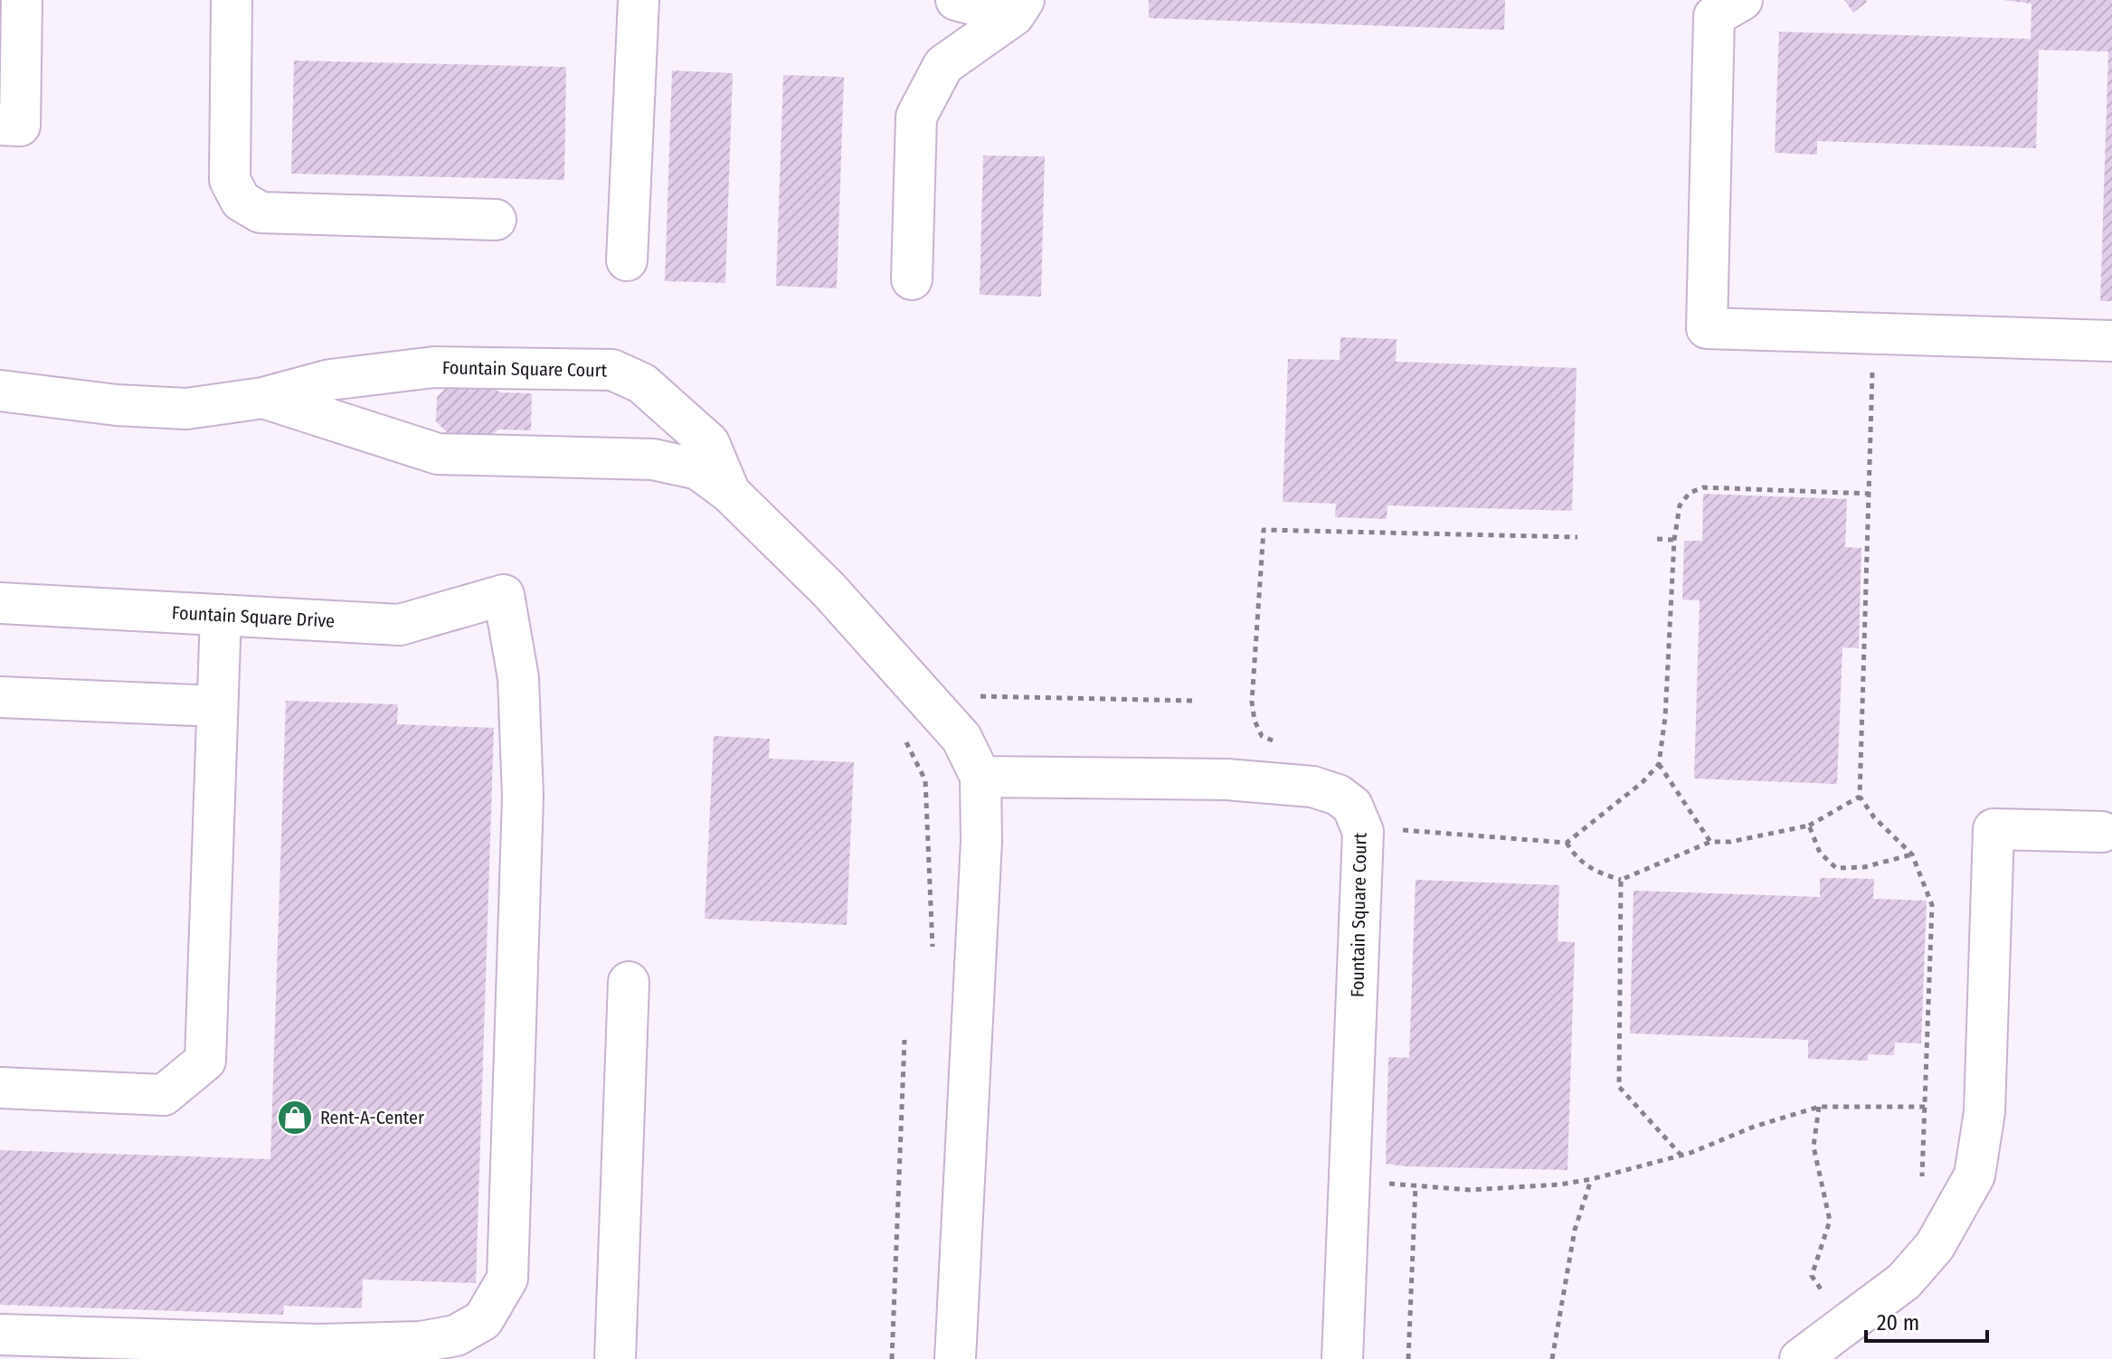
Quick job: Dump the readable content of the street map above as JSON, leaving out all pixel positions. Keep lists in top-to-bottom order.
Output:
{
  "streets": {
    "street": ["Fountain Square Court", "Fountain Square Drive"]
  },
  "places": {
    "shop": ["Rent-A-Center"]
  },
  "scale_bar": "20 m"
}
